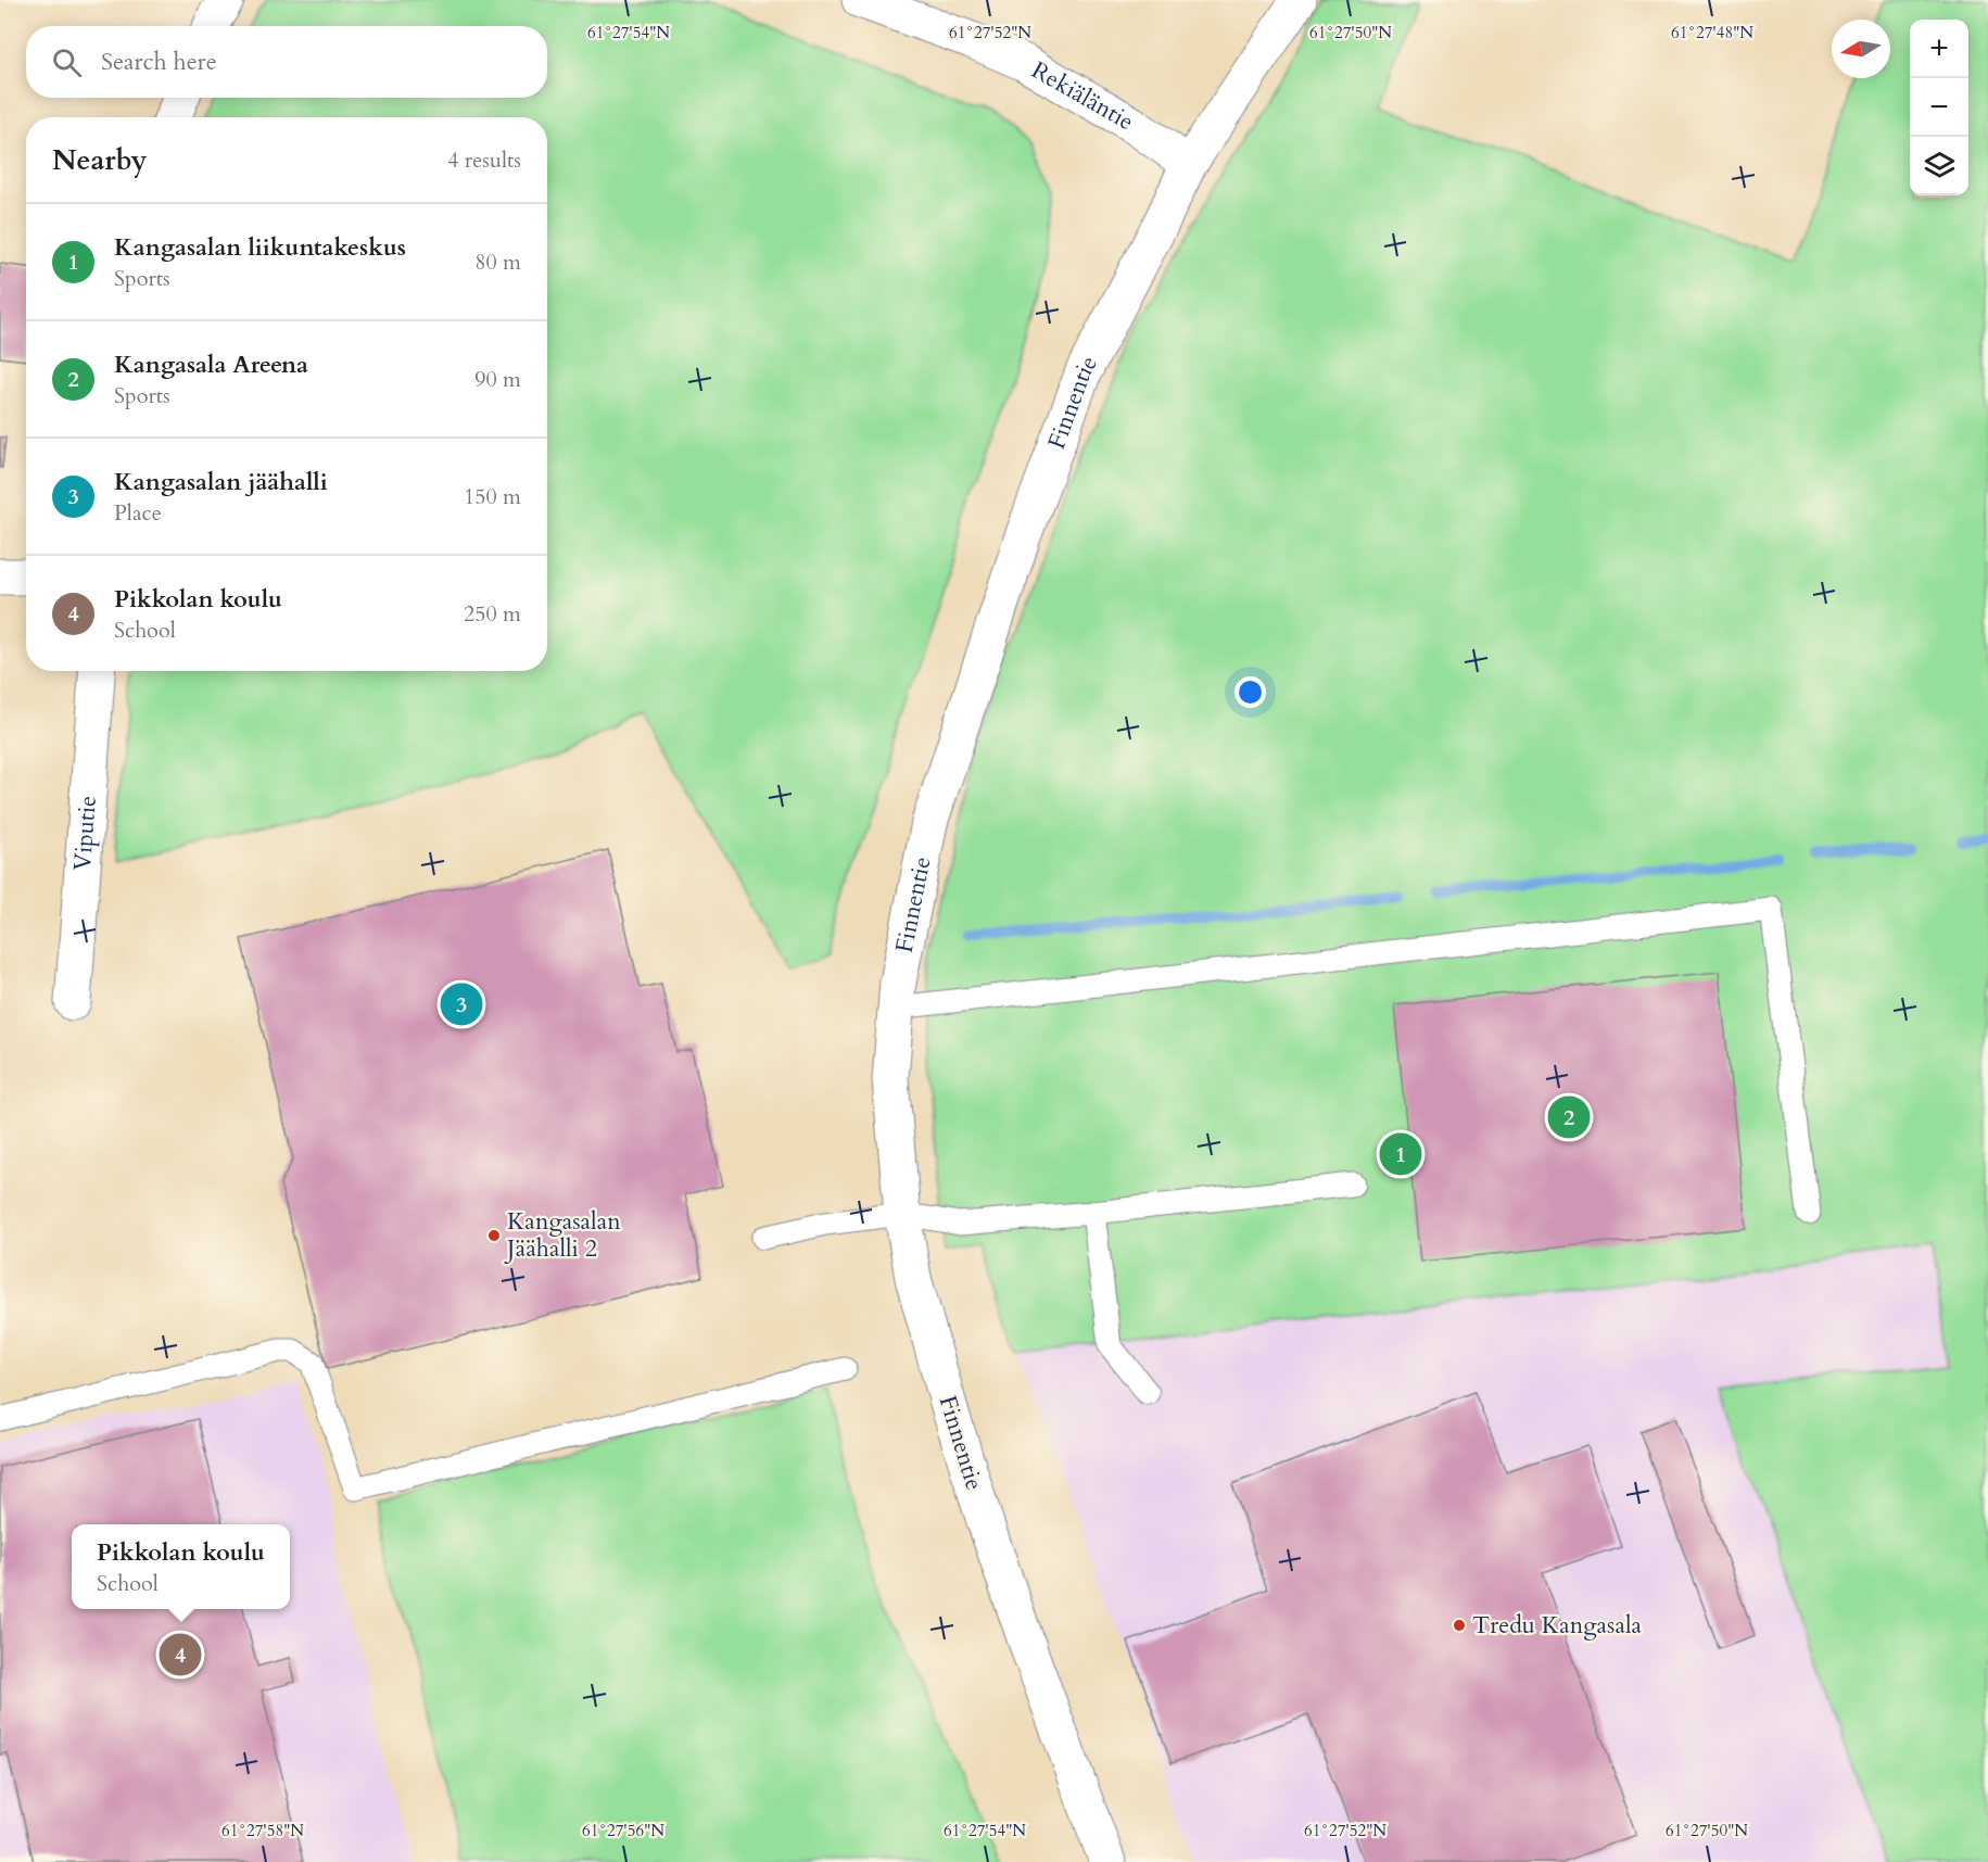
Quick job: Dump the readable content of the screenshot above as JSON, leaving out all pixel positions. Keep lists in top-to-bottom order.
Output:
{
  "streets": {
    "street": ["Rekiäläntie", "Finnentie", "Viputie"]
  },
  "crossings": [
    ["Rekiäläntie", "Finnentie"]
  ],
  "places": ["Kangasalan Jäähalli 2", "Tredu Kangasala"],
  "north": "left",
  "page": {
    "map_buttons": ["+", "−"],
    "search": "Search here",
    "heading": ["Nearby", "4 results"],
    "list": [
      {
        "mark": "1",
        "name": "Kangasalan liikuntakeskus",
        "note": "Sports",
        "value": "80 m"
      },
      {
        "mark": "2",
        "name": "Kangasala Areena",
        "note": "Sports",
        "value": "90 m"
      },
      {
        "mark": "3",
        "name": "Kangasalan jäähalli",
        "note": "Place",
        "value": "150 m"
      },
      {
        "mark": "4",
        "name": "Pikkolan koulu",
        "note": "School",
        "value": "250 m"
      }
    ],
    "pins": [
      "3",
      "2",
      "1",
      "4"
    ],
    "popup": ["Pikkolan koulu", "School"]
  },
  "coordinates": [
    "61°27'52\"N",
    "61°27'48\"N",
    "61°27'54\"N",
    "61°27'50\"N",
    "61°27'58\"N",
    "61°27'56\"N"
  ]
}
